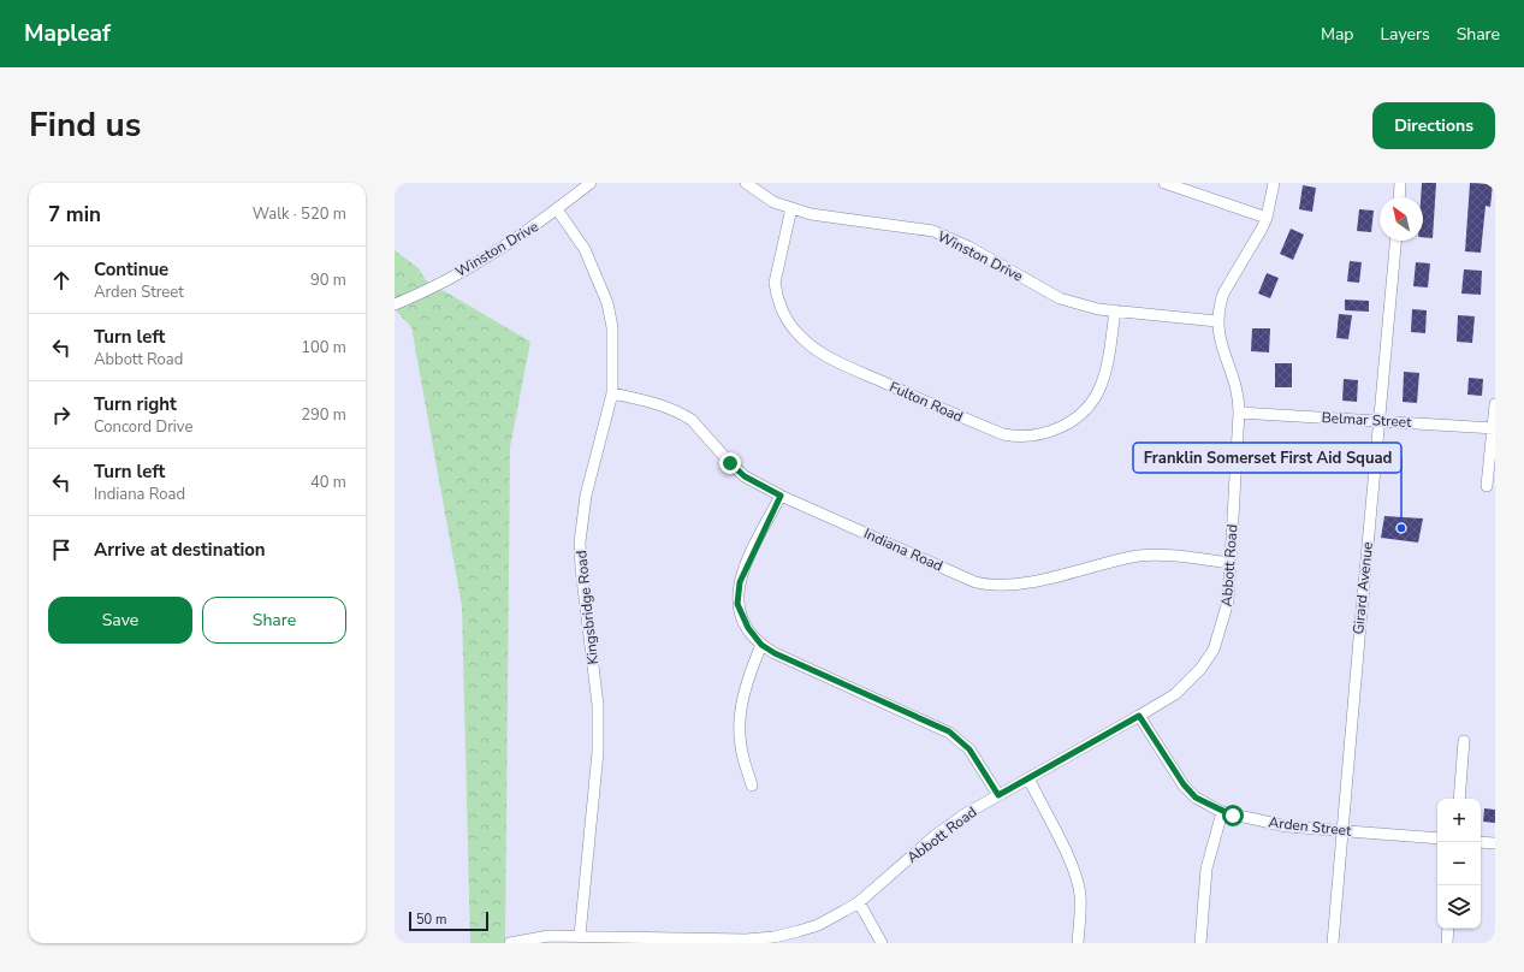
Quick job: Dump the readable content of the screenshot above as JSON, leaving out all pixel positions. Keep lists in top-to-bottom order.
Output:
{
  "streets": {
    "street": [
      "Winston Drive",
      "Fulton Road",
      "Belmar Street",
      "Indiana Road",
      "Abbott Road",
      "Girard Avenue",
      "Kingsbridge Road",
      "Arden Street"
    ]
  },
  "crossings": [
    ["Winston Drive", "Fulton Road"],
    ["Winston Drive", "Abbott Road"],
    ["Winston Drive", "Kingsbridge Road"],
    ["Belmar Street", "Abbott Road"],
    ["Belmar Street", "Girard Avenue"],
    ["Indiana Road", "Abbott Road"],
    ["Indiana Road", "Kingsbridge Road"],
    ["Abbott Road", "Kingsbridge Road"],
    ["Abbott Road", "Arden Street"],
    ["Girard Avenue", "Arden Street"]
  ],
  "places": ["Franklin Somerset First Aid Squad"],
  "scale_bar": "50 m",
  "north": "top left",
  "page": {
    "header": "Mapleaf",
    "nav": ["Map", "Layers", "Share"],
    "title": "Find us",
    "buttons": [
      "Directions",
      ["Save", "Share"]
    ],
    "heading": ["7 min", "Walk · 520 m"],
    "list": [
      ["Continue", "Arden Street", "90 m"],
      ["Turn left", "Abbott Road", "100 m"],
      ["Turn right", "Concord Drive", "290 m"],
      ["Turn left", "Indiana Road", "40 m"],
      "Arrive at destination"
    ],
    "map_buttons": ["+", "−"],
    "scale": "50 m"
  }
}
